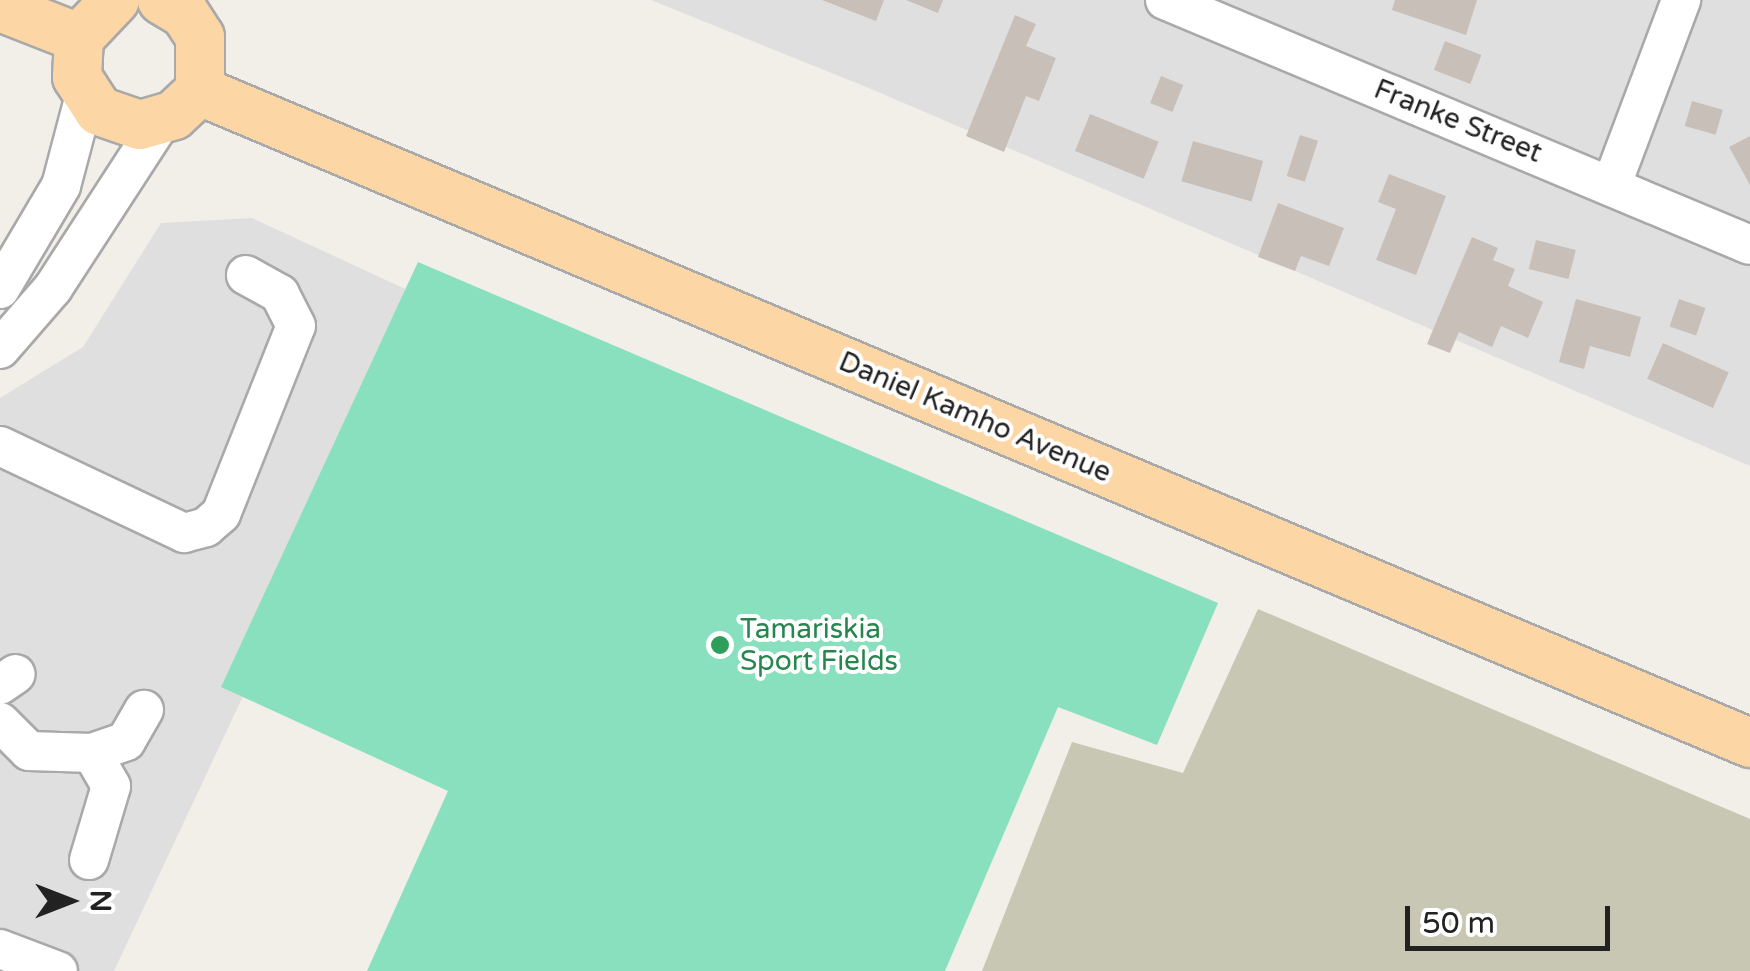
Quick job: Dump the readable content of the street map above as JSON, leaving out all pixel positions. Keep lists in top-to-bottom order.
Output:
{
  "streets": {
    "main road": ["Daniel Kamho Avenue"],
    "street": ["Franke Street"]
  },
  "places": ["Tamariskia Sport Fields"],
  "scale_bar": "50 m",
  "north": "right"
}
